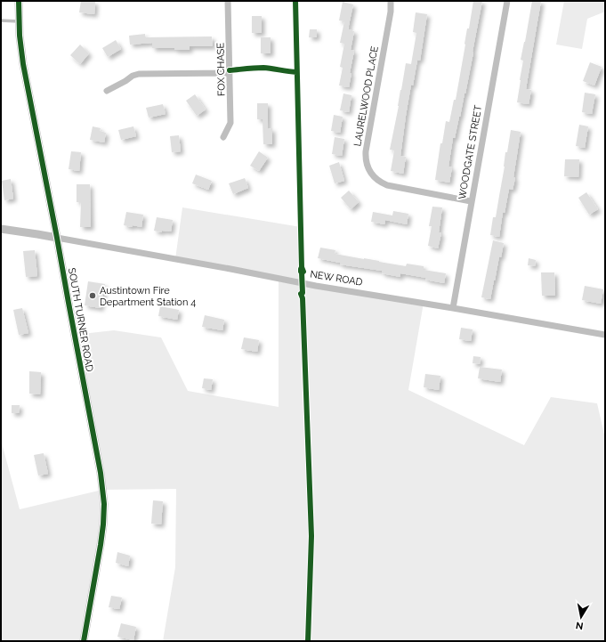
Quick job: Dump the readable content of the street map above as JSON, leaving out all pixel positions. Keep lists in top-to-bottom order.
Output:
{
  "streets": {
    "street": [
      "FOX CHASE",
      "LAURELWOOD PLACE",
      "WOODGATE STREET",
      "NEW ROAD",
      "SOUTH TURNER ROAD"
    ]
  },
  "crossings": [
    ["LAURELWOOD PLACE", "WOODGATE STREET"],
    ["WOODGATE STREET", "NEW ROAD"],
    ["NEW ROAD", "SOUTH TURNER ROAD"]
  ],
  "places": ["Austintown Fire Department Station 4"],
  "north": "bottom"
}
